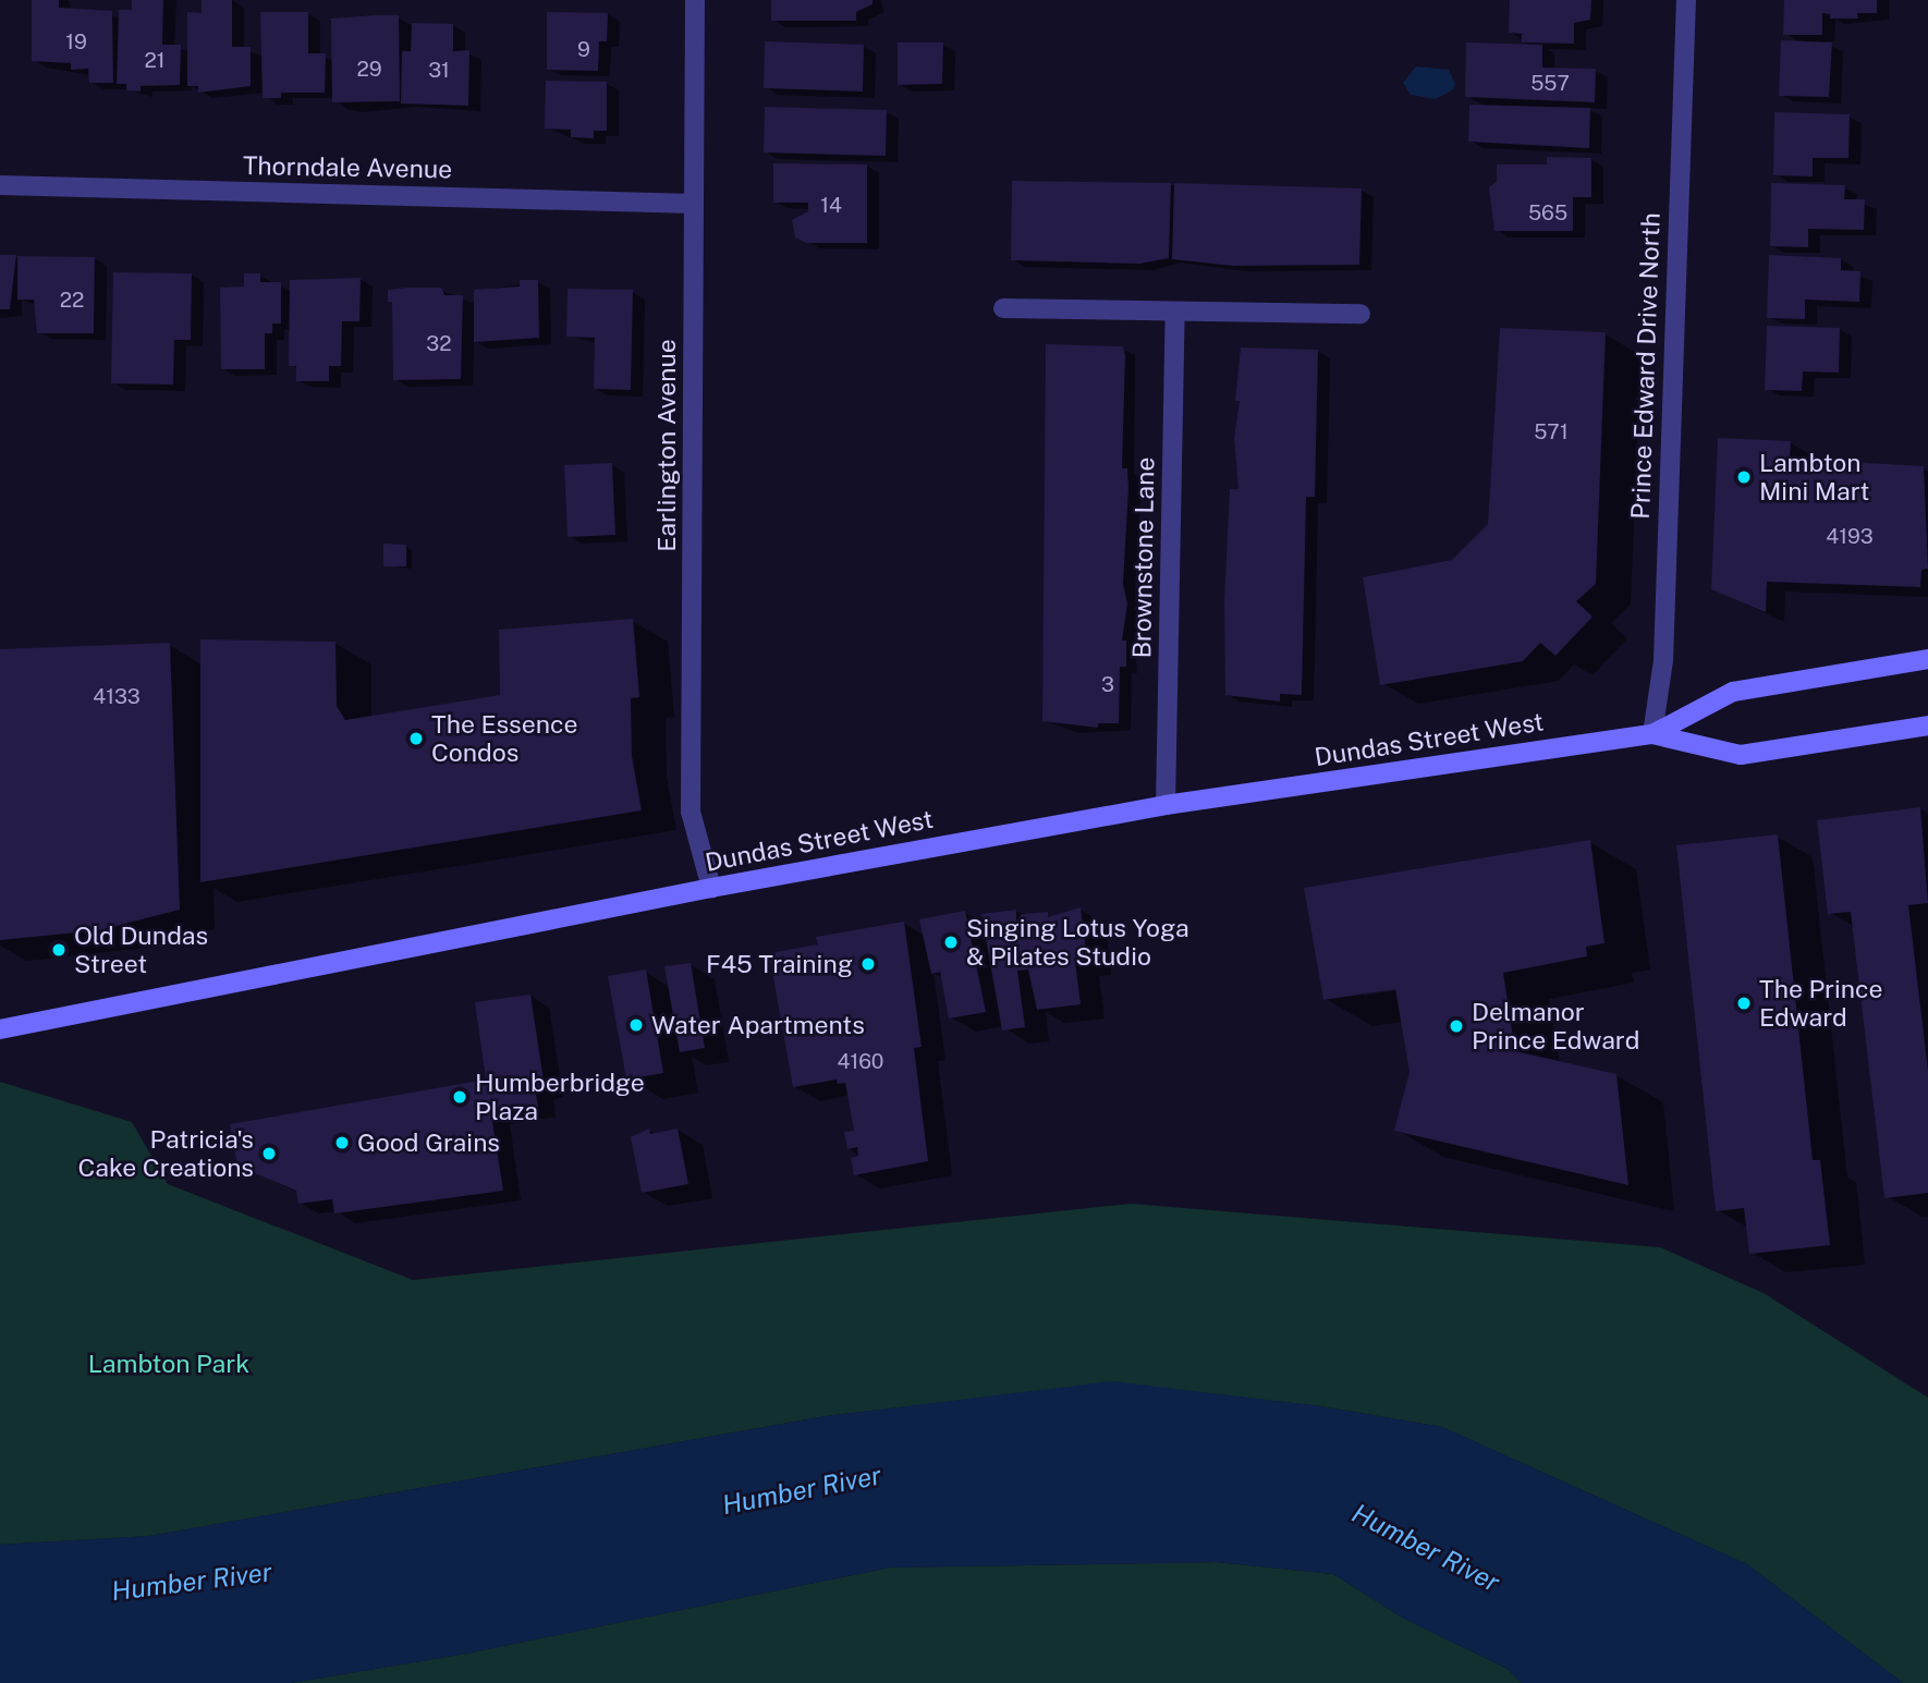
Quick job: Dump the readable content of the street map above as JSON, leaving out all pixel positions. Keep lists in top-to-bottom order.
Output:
{
  "streets": {
    "main road": ["Dundas Street West"],
    "street": [
      "Thorndale Avenue",
      "Prince Edward Drive North",
      "Earlington Avenue",
      "Brownstone Lane"
    ]
  },
  "crossings": [
    ["Thorndale Avenue", "Earlington Avenue"],
    ["Prince Edward Drive North", "Dundas Street West"],
    ["Earlington Avenue", "Dundas Street West"],
    ["Brownstone Lane", "Dundas Street West"]
  ],
  "water": ["Humber River"],
  "parks": ["Lambton Park"],
  "places": [
    "Lambton Mini Mart",
    "The Essence Condos",
    "Singing Lotus Yoga & Pilates Studio",
    "Old Dundas Street",
    "F45 Training",
    "The Prince Edward",
    "Water Apartments",
    "Delmanor Prince Edward",
    "Humberbridge Plaza",
    "Good Grains",
    "Patricia's Cake Creations"
  ],
  "house_numbers": [
    "19",
    "9",
    "21",
    "29",
    "31",
    "557",
    "14",
    "565",
    "22",
    "32",
    "571",
    "4193",
    "3",
    "4133",
    "4160"
  ]
}
